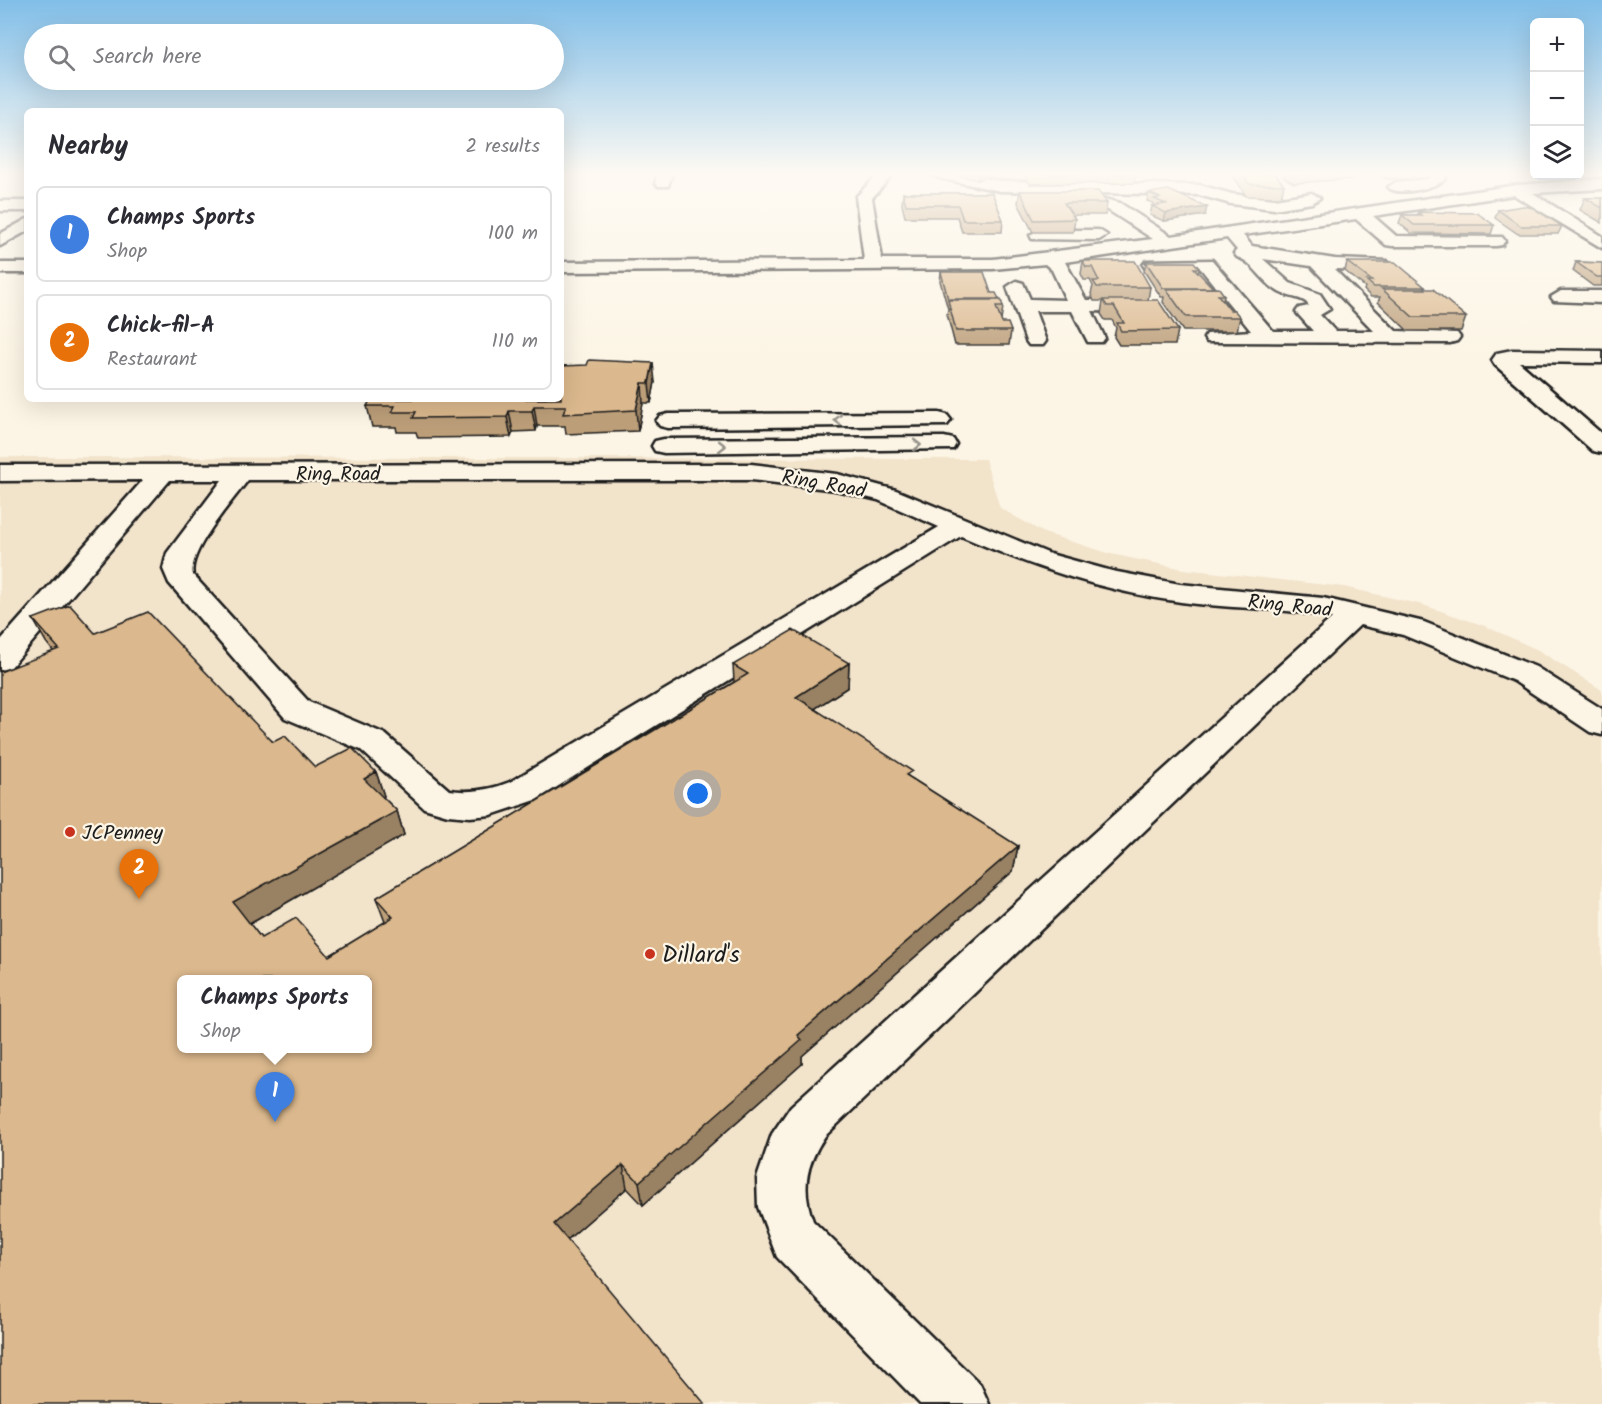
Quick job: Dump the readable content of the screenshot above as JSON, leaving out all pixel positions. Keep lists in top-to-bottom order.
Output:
{
  "streets": {
    "street": ["Ring Road"]
  },
  "places": ["JCPenney", "Dillard's"],
  "page": {
    "map_buttons": ["+", "−"],
    "search": "Search here",
    "heading": ["Nearby", "2 results"],
    "list": [
      {
        "mark": "1",
        "name": "Champs Sports",
        "note": "Shop",
        "value": "100 m"
      },
      {
        "mark": "2",
        "name": "Chick-fil-A",
        "note": "Restaurant",
        "value": "110 m"
      }
    ],
    "pins": ["2", "1"],
    "popup": ["Champs Sports", "Shop"]
  }
}
